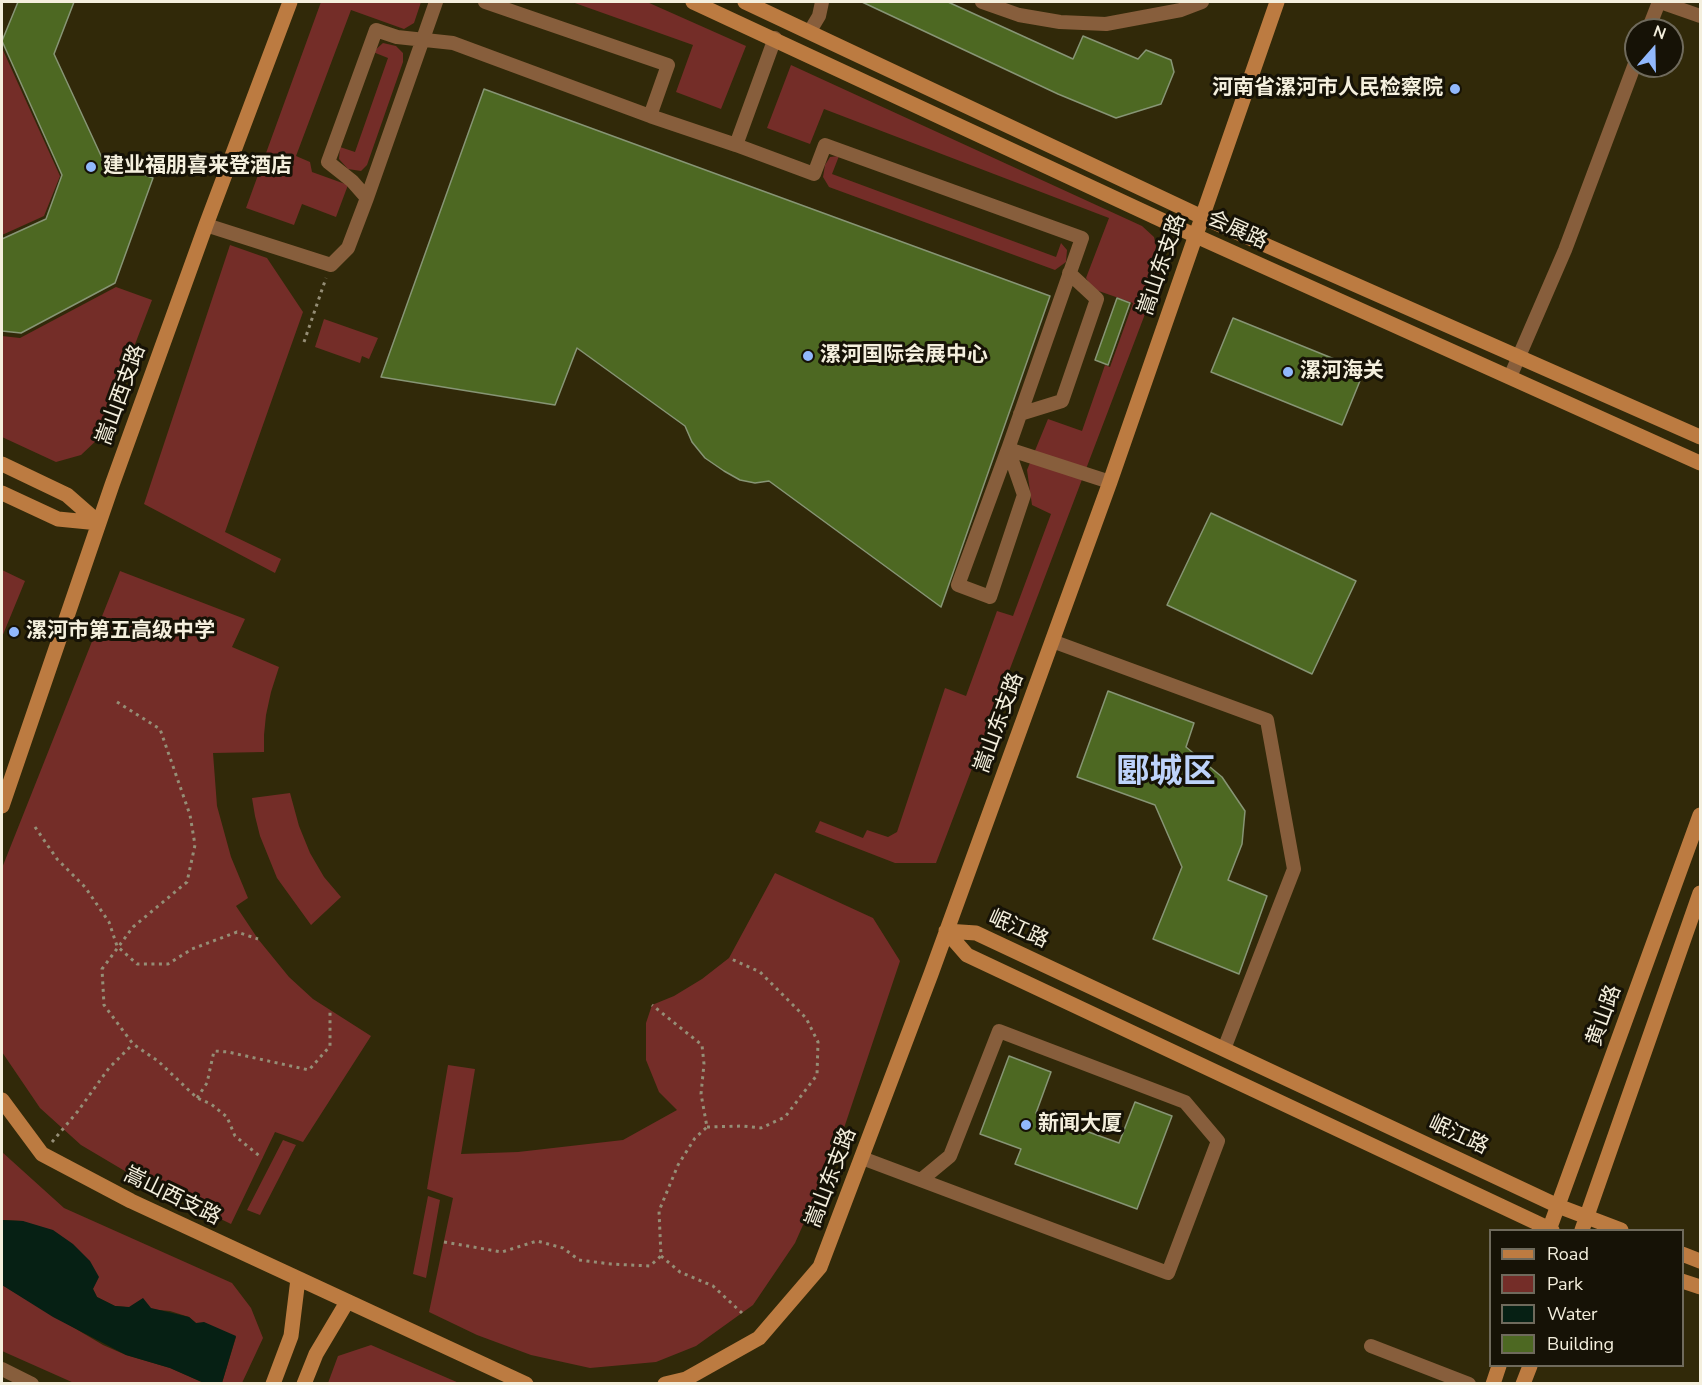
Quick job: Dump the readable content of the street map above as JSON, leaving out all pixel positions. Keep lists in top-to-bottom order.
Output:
{
  "streets": {
    "street": [
      "会展路",
      "嵩山东支路",
      "嵩山西支路",
      "岷江路",
      "黄山路"
    ]
  },
  "crossings": [
    ["会展路", "嵩山东支路"],
    ["嵩山东支路", "岷江路"],
    ["岷江路", "黄山路"]
  ],
  "districts": ["郾城区"],
  "places": [
    "河南省漯河市人民检察院",
    "建业福朋喜来登酒店",
    "漯河国际会展中心",
    "漯河海关",
    "漯河市第五高级中学",
    "新闻大厦"
  ],
  "legend": [
    "Road",
    "Park",
    "Water",
    "Building"
  ],
  "north": "top"
}
